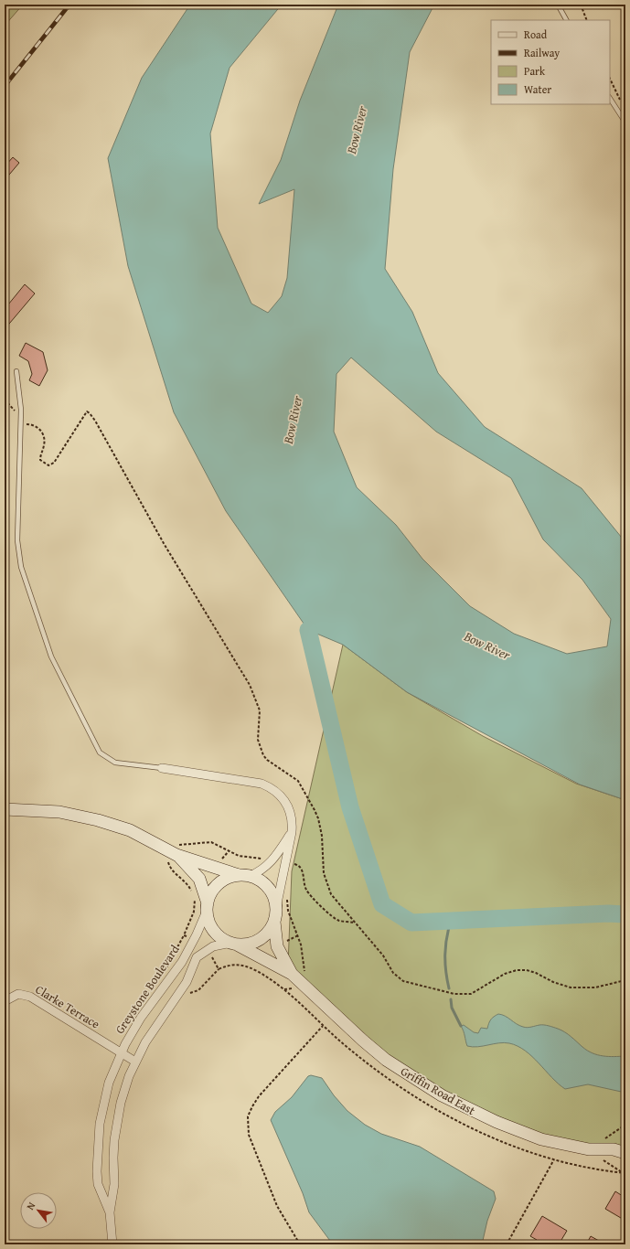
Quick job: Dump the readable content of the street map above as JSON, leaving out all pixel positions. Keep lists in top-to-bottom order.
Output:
{
  "streets": {
    "main road": ["Griffin Road East"],
    "street": ["Greystone Boulevard", "Clarke Terrace"]
  },
  "crossings": [
    ["Greystone Boulevard", "Clarke Terrace"],
    ["Greystone Boulevard", "Griffin Road East"]
  ],
  "water": ["Bow River"],
  "legend": [
    "Road",
    "Railway",
    "Park",
    "Water"
  ],
  "north": "top left"
}
